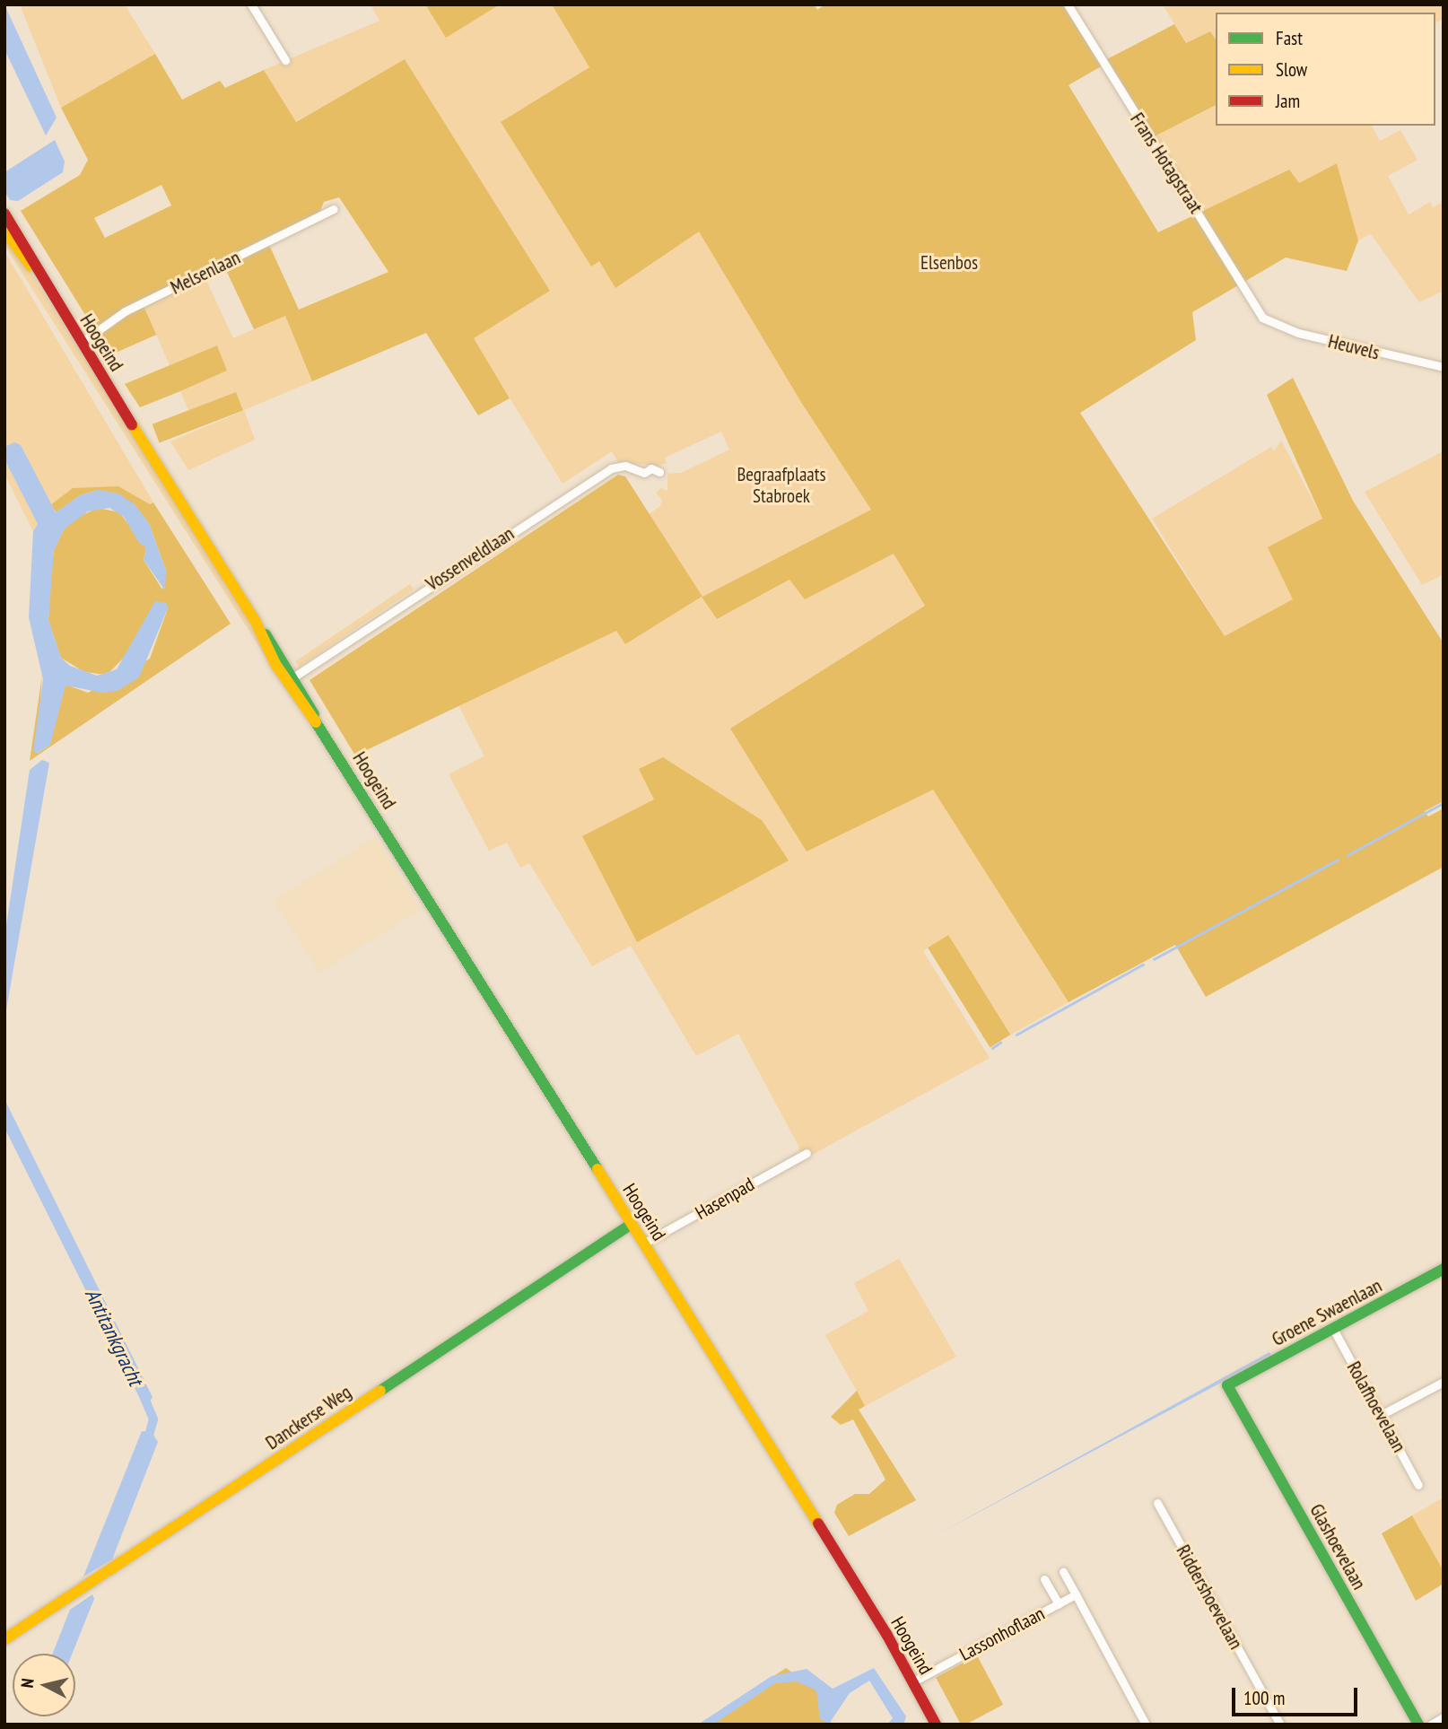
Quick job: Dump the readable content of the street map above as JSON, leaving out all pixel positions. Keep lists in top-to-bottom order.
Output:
{
  "streets": {
    "main road": [
      "Hoogeind",
      "Groene Swaenlaan",
      "Danckerse Weg",
      "Glashoevelaan"
    ],
    "street": [
      "Frans Hotagstraat",
      "Melsenlaan",
      "Heuvels",
      "Vossenveldlaan",
      "Hasenpad",
      "Rolafhoevelaan",
      "Riddershoevelaan",
      "Lassonhoflaan"
    ]
  },
  "crossings": [
    ["Frans Hotagstraat", "Heuvels"],
    ["Melsenlaan", "Hoogeind"],
    ["Hoogeind", "Vossenveldlaan"],
    ["Hoogeind", "Hasenpad"],
    ["Hoogeind", "Danckerse Weg"],
    ["Hoogeind", "Lassonhoflaan"],
    ["Groene Swaenlaan", "Rolafhoevelaan"],
    ["Groene Swaenlaan", "Glashoevelaan"]
  ],
  "water": ["Antitankgracht"],
  "parks": ["Elsenbos", "Begraafplaats Stabroek"],
  "legend": ["Fast", "Slow", "Jam"],
  "scale_bar": "100 m",
  "north": "left"
}
